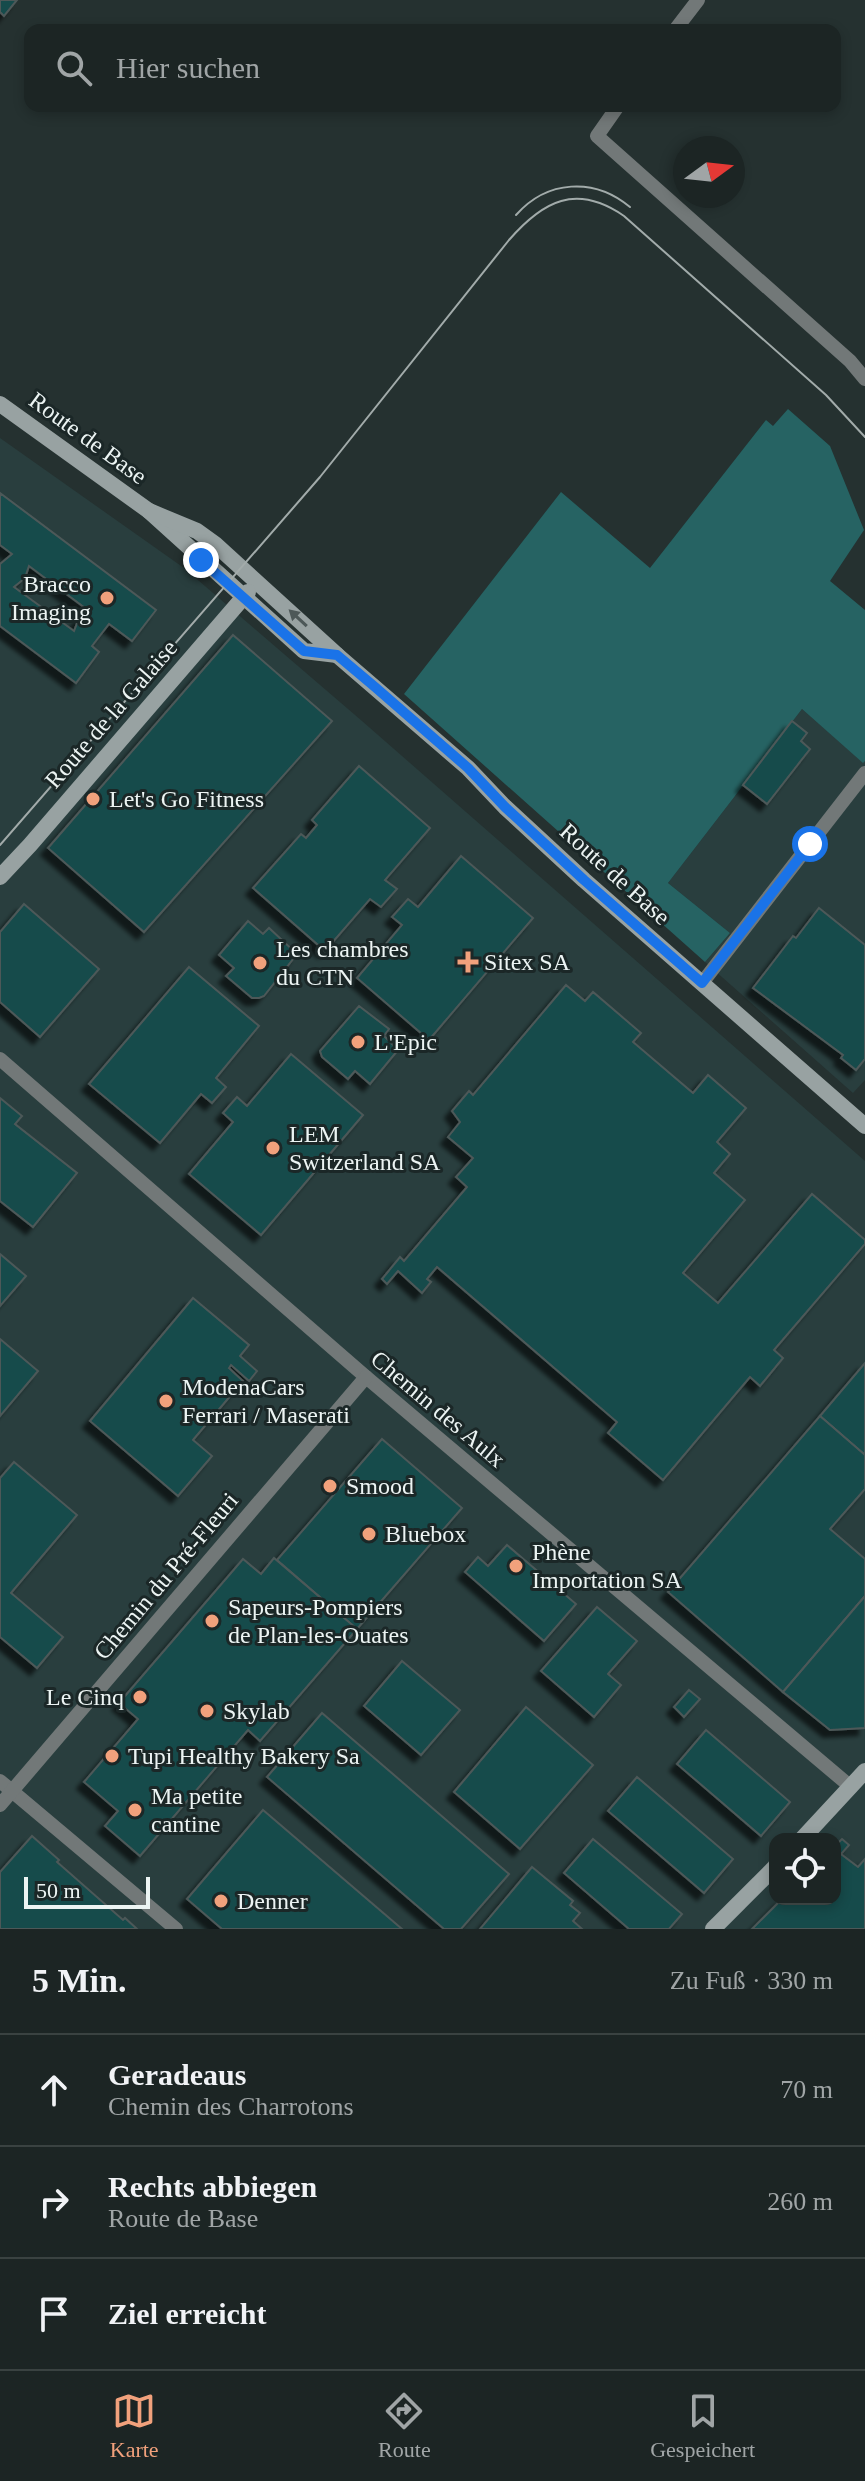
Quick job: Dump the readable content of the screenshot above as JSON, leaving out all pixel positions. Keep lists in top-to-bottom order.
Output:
{
  "streets": {
    "street": [
      "Route de Base",
      "Route de la Galaise",
      "Chemin des Aulx",
      "Chemin du Pré-Fleuri"
    ]
  },
  "crossings": [
    ["Route de Base", "Route de la Galaise"],
    ["Chemin des Aulx", "Chemin du Pré-Fleuri"]
  ],
  "places": {
    "other": [
      "Bracco Imaging",
      "Let's Go Fitness",
      "Les chambres du CTN",
      "L'Epic",
      "LEM Switzerland SA",
      "ModenaCars Ferrari / Maserati",
      "Smood",
      "Bluebox",
      "Phène Importation SA",
      "Sapeurs-Pompiers de Plan-les-Ouates",
      "Le Cinq",
      "Skylab",
      "Tupi Healthy Bakery Sa",
      "Ma petite cantine",
      "Denner"
    ],
    "health": ["Sitex SA"]
  },
  "scale_bar": "50 m",
  "north": "right",
  "page": {
    "search": "Hier suchen",
    "scale": "50 m",
    "heading": ["5 Min.", "Zu Fuß · 330 m"],
    "list": [
      ["Geradeaus", "Chemin des Charrotons", "70 m"],
      ["Rechts abbiegen", "Route de Base", "260 m"],
      "Ziel erreicht"
    ],
    "nav": ["Karte", "Route", "Gespeichert"]
  }
}
